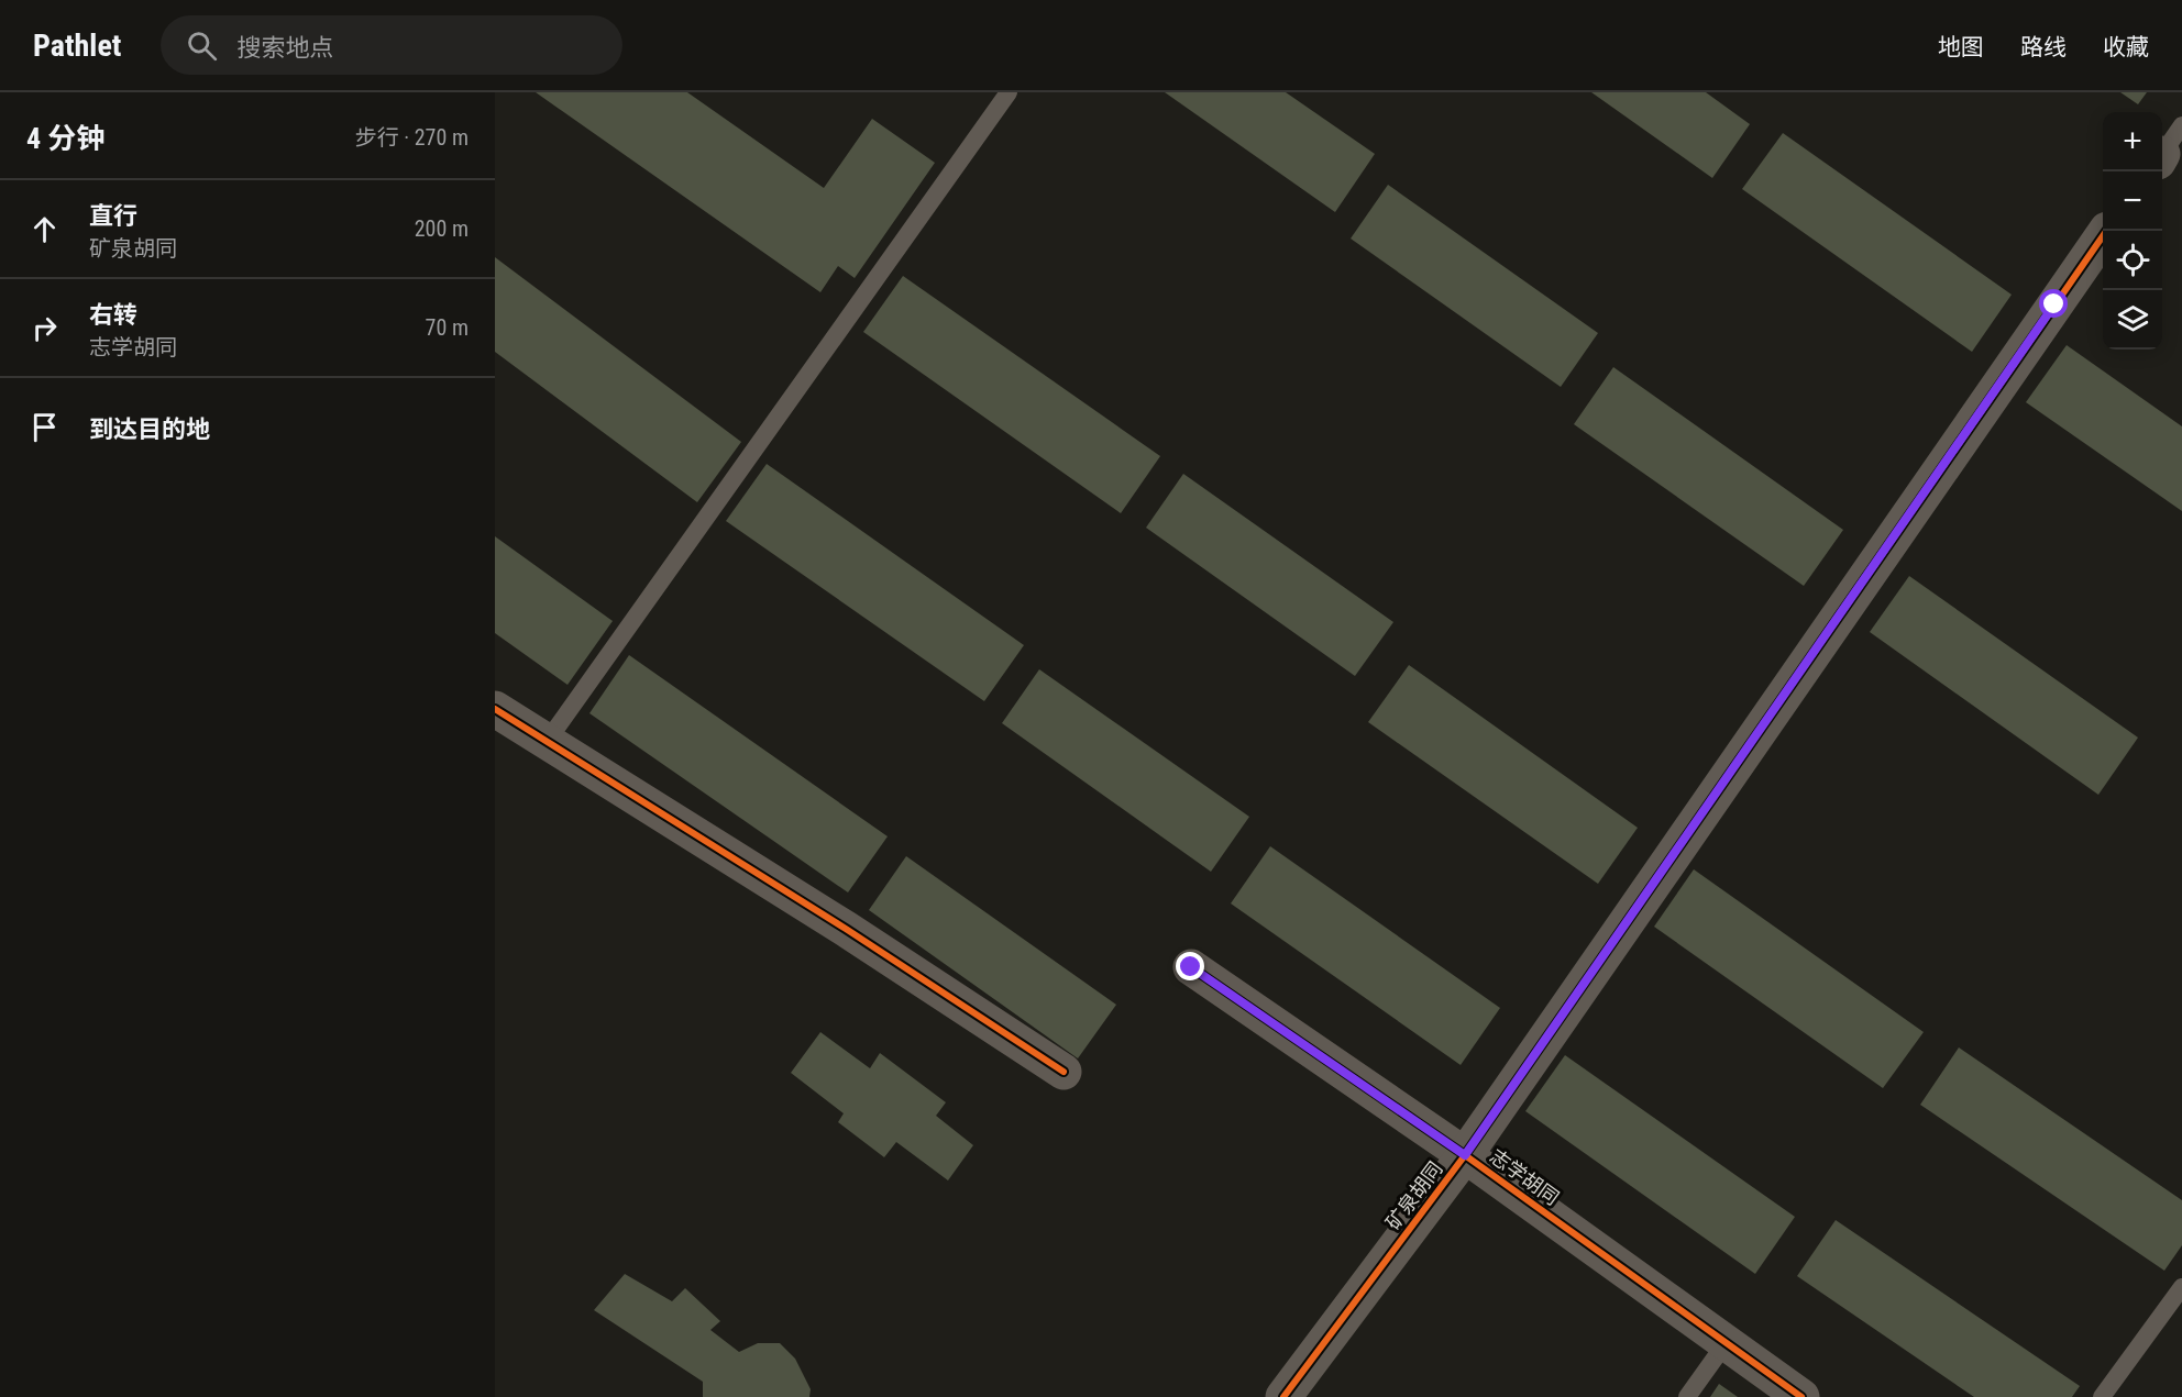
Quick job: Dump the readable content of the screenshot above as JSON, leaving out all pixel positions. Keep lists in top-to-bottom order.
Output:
{
  "streets": {
    "street": ["志学胡同", "矿泉胡同"]
  },
  "crossings": [
    ["志学胡同", "矿泉胡同"]
  ],
  "page": {
    "header": "Pathlet",
    "search": "搜索地点",
    "nav": ["地图", "路线", "收藏"],
    "heading": ["4 分钟", "步行 · 270 m"],
    "map_buttons": ["+", "−"],
    "list": [
      ["直行", "矿泉胡同", "200 m"],
      ["右转", "志学胡同", "70 m"],
      "到达目的地"
    ]
  }
}
